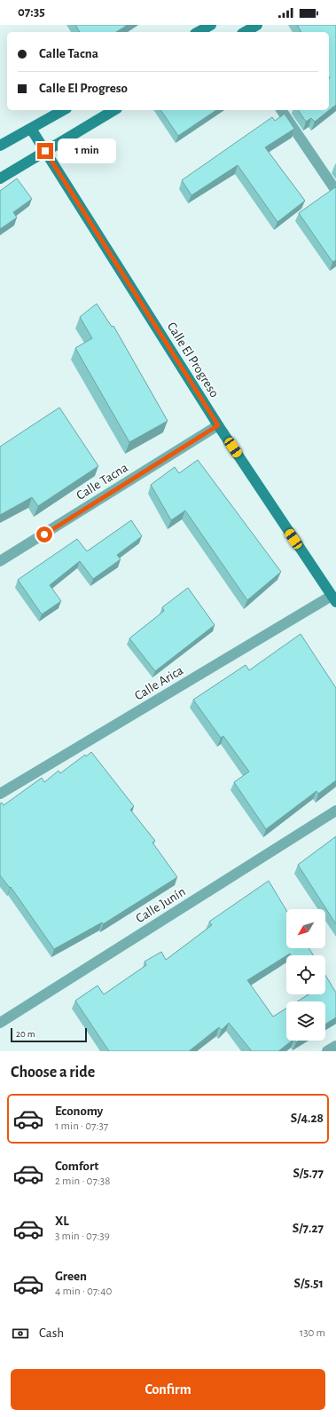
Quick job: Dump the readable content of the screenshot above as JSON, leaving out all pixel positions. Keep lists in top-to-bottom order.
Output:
{
  "streets": {
    "street": [
      "Calle El Progreso",
      "Calle Tacna",
      "Calle Arica",
      "Calle Junín"
    ]
  },
  "crossings": [
    ["Calle El Progreso", "Calle Tacna"],
    ["Calle El Progreso", "Calle Arica"]
  ],
  "scale_bar": "20 m",
  "north": "bottom left",
  "page": {
    "status": "07:35",
    "banner": ["Calle Tacna", "Calle El Progreso"],
    "bubble": "1 min",
    "scale": "20 m",
    "heading": "Choose a ride",
    "list": [
      {
        "name": "Economy",
        "note": "1 min · 07:37",
        "value": "S/4.28"
      },
      {
        "name": "Comfort",
        "note": "2 min · 07:38",
        "value": "S/5.77"
      },
      {
        "name": "XL",
        "note": "3 min · 07:39",
        "value": "S/7.27"
      },
      {
        "name": "Green",
        "note": "4 min · 07:40",
        "value": "S/5.51"
      }
    ],
    "pay": ["Cash", "130 m"],
    "buttons": "Confirm"
  }
}
